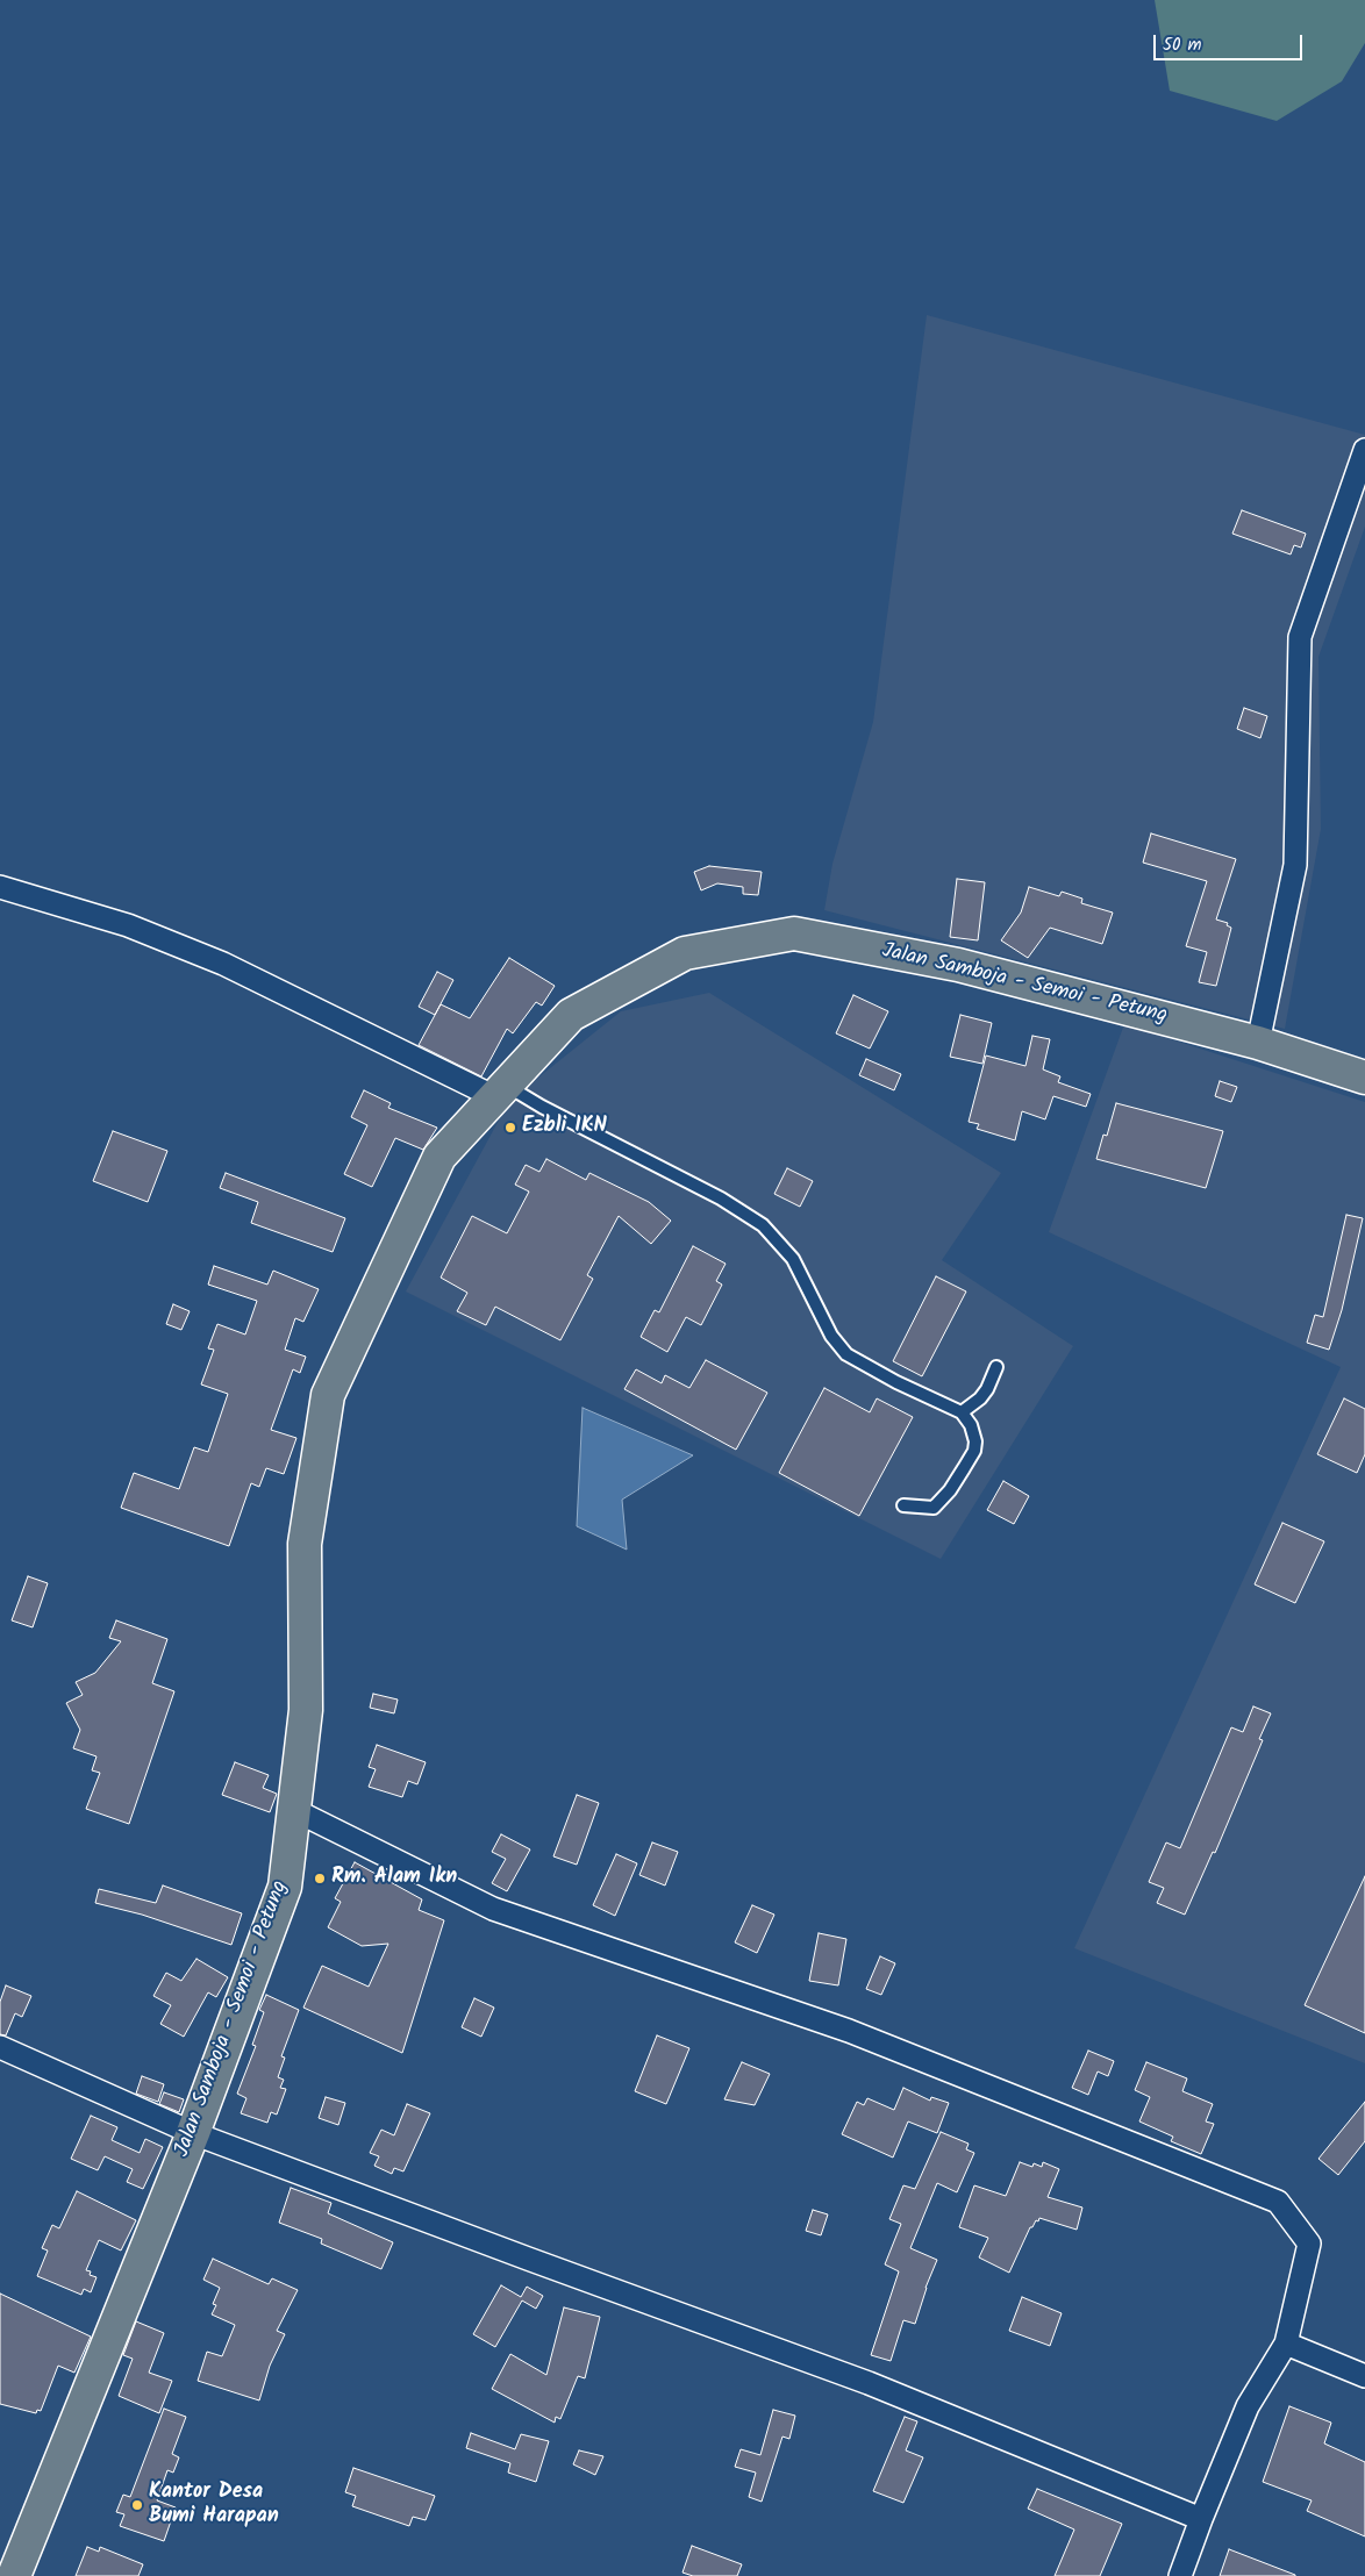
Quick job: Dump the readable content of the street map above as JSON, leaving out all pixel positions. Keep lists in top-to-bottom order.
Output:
{
  "streets": {
    "highway": ["Jalan Samboja - Semoi - Petung"]
  },
  "places": ["Ezbli IKN", "Rm. Alam Ikn", "Kantor Desa Bumi Harapan"],
  "scale_bar": "50 m"
}
